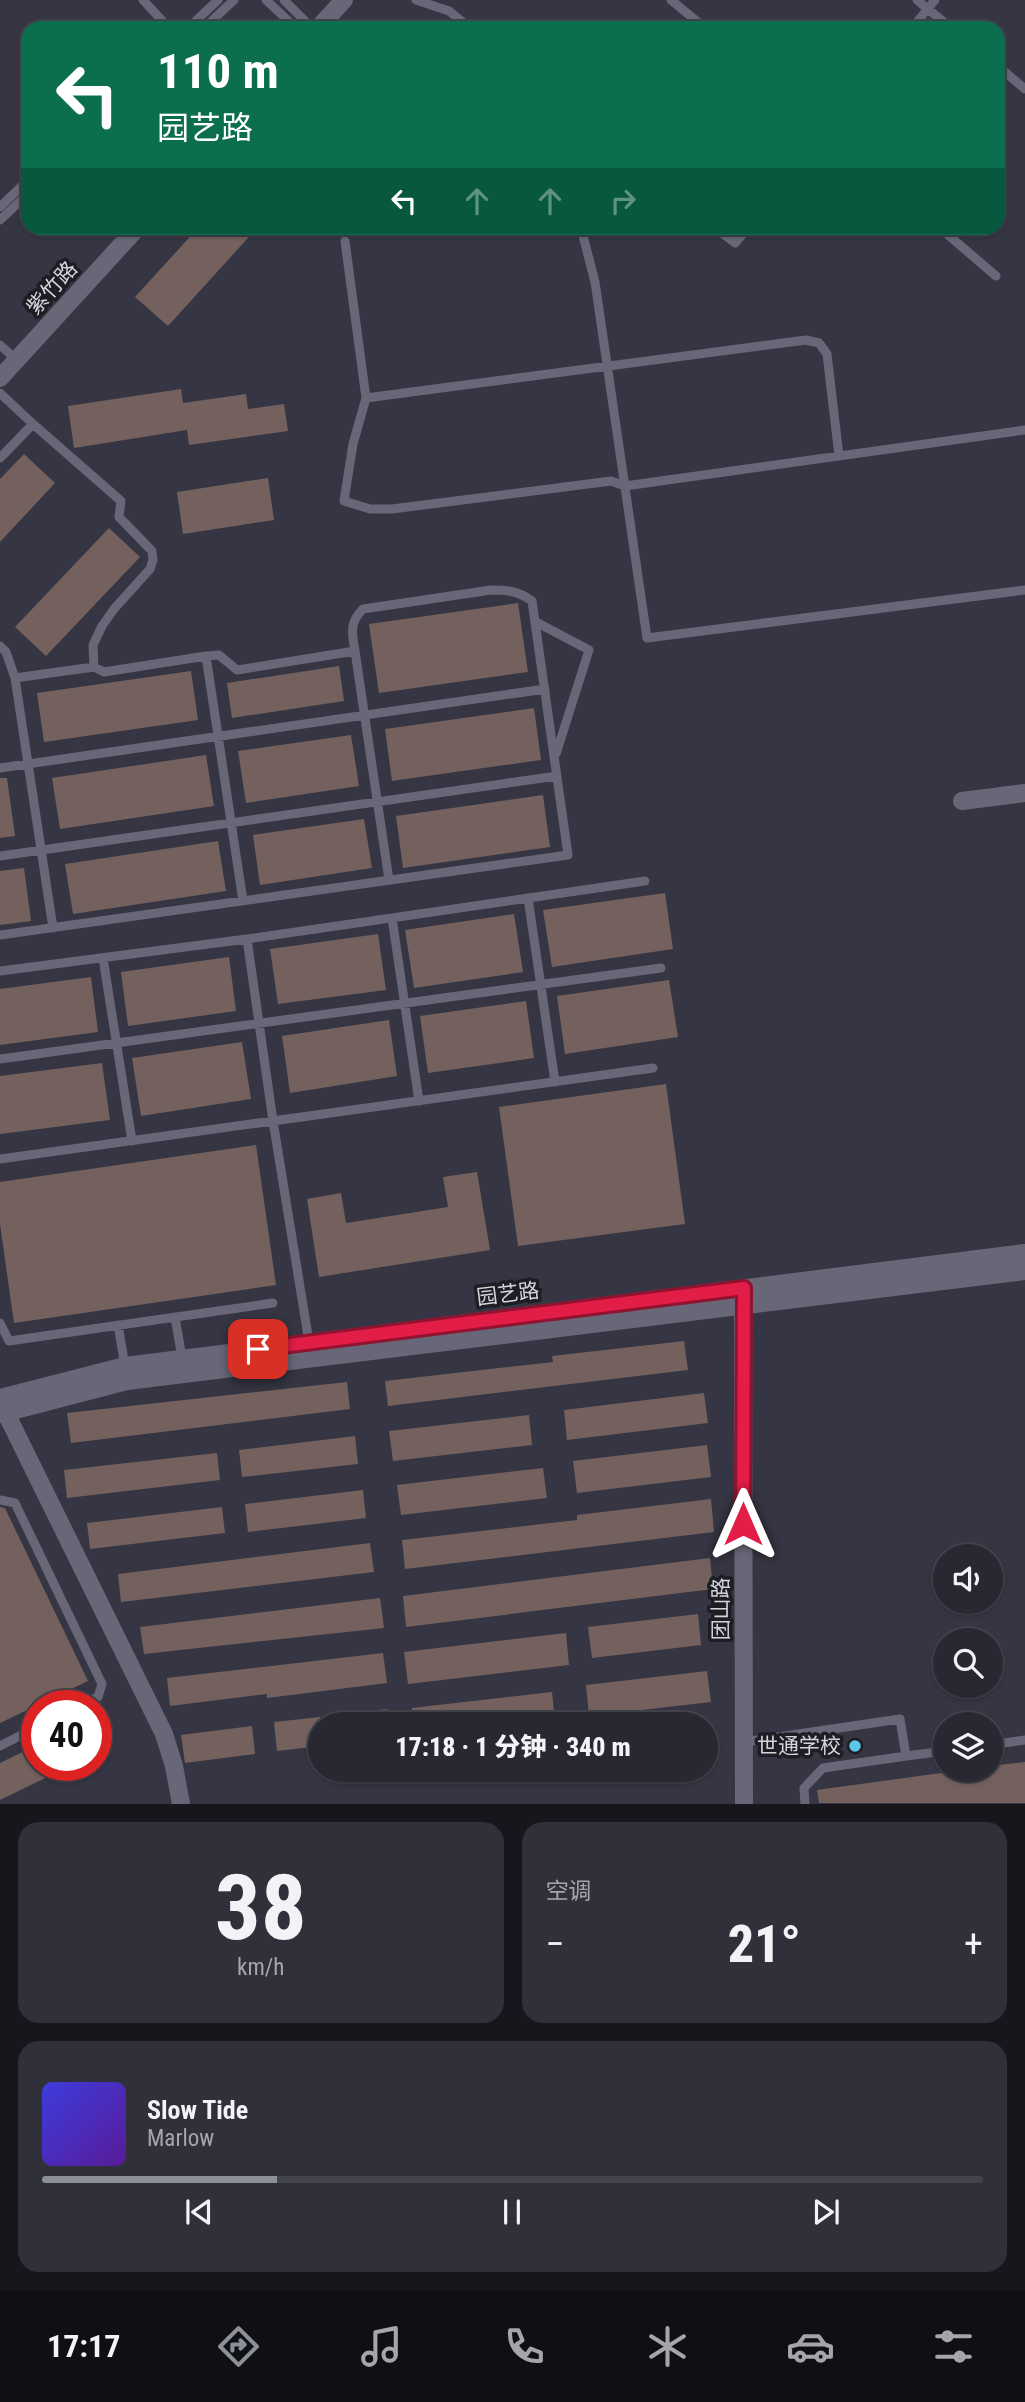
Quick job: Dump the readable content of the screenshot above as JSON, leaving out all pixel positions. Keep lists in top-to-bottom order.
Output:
{
  "streets": {
    "street": ["紫竹路", "园艺路", "团山路"]
  },
  "crossings": [
    ["园艺路", "团山路"]
  ],
  "places": ["世通学校"],
  "page": {
    "turn": ["110 m", "园艺路"],
    "limit": "40",
    "trip": "17:18 · 1 分钟 · 340 m",
    "tile": [
      ["38", "km/h"],
      "空调"
    ],
    "heat": ["−", "21°", "+"],
    "song": ["Slow Tide", "Marlow"],
    "tabs": "17:17"
  }
}
